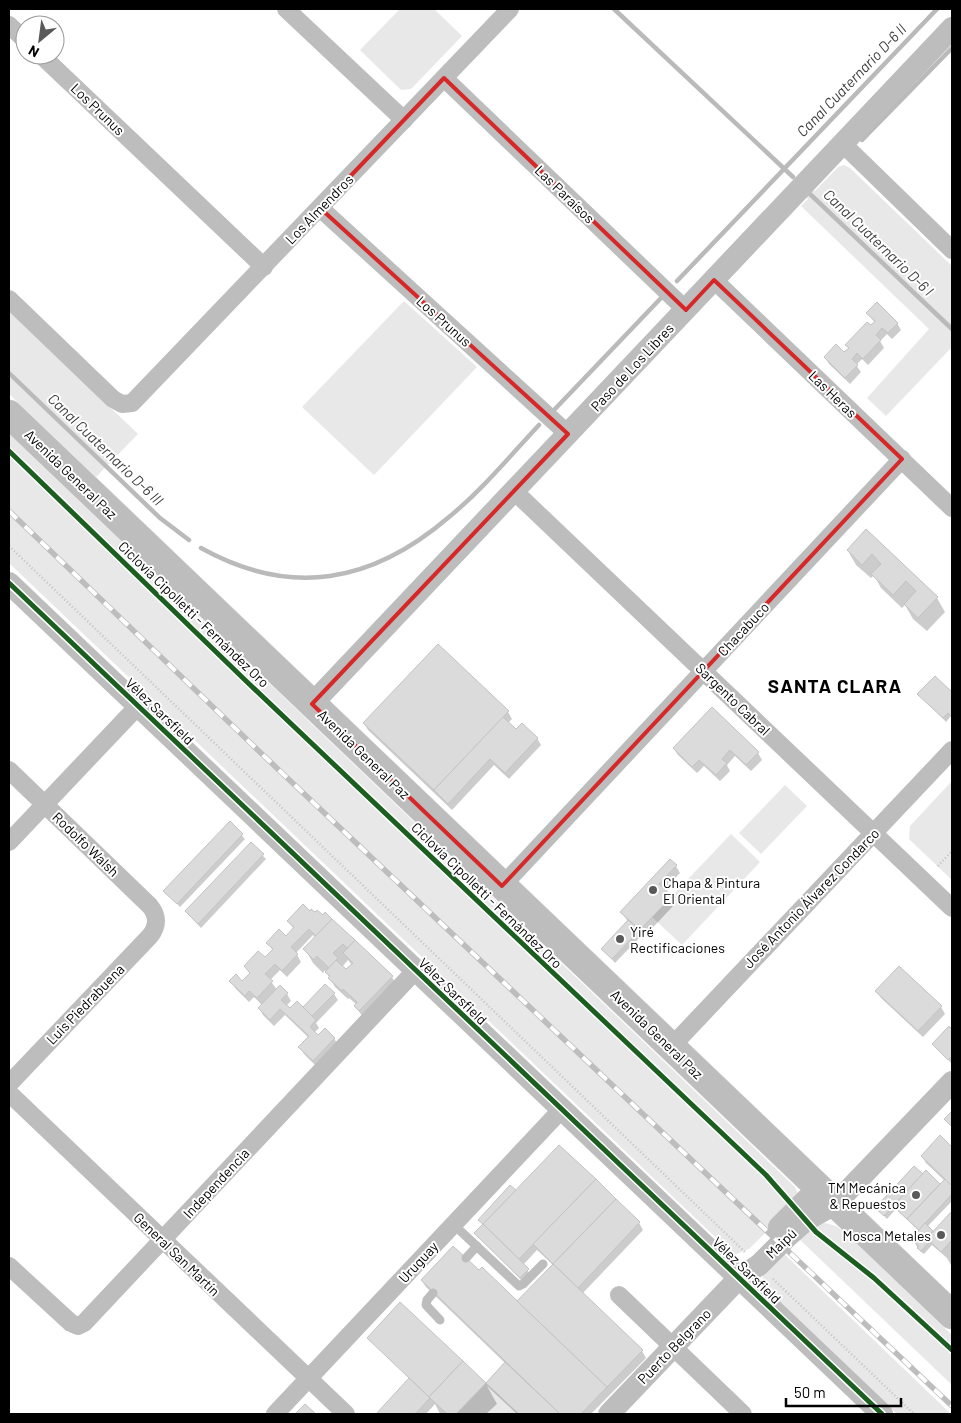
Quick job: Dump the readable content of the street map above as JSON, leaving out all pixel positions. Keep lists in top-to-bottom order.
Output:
{
  "streets": {
    "main road": ["Avenida General Paz"],
    "street": [
      "Los Prunus",
      "Las Paraísos",
      "Los Almendros",
      "Paso de Los Libres",
      "Las Heras",
      "Chacabuco",
      "Sargento Cabral",
      "Vélez Sarsfield",
      "Rodolfo Walsh",
      "José Antonio Álvarez Condarco",
      "Luis Piedrabuena",
      "Independencia",
      "Maipú",
      "General San Martín",
      "Uruguay",
      "Puerto Belgrano"
    ],
    "cycle path": ["Ciclovía Cipolletti - Fernández Oro"]
  },
  "crossings": [
    ["Los Prunus", "Los Almendros"],
    ["Los Prunus", "Paso de Los Libres"],
    ["Las Paraísos", "Los Almendros"],
    ["Las Paraísos", "Paso de Los Libres"],
    ["Paso de Los Libres", "Las Heras"],
    ["Paso de Los Libres", "Avenida General Paz"],
    ["Paso de Los Libres", "Sargento Cabral"],
    ["Las Heras", "Chacabuco"],
    ["Avenida General Paz", "Chacabuco"],
    ["Avenida General Paz", "José Antonio Álvarez Condarco"],
    ["Avenida General Paz", "Maipú"],
    ["Chacabuco", "Sargento Cabral"],
    ["Sargento Cabral", "José Antonio Álvarez Condarco"],
    ["Vélez Sarsfield", "Independencia"],
    ["Vélez Sarsfield", "Maipú"],
    ["Vélez Sarsfield", "Uruguay"],
    ["Vélez Sarsfield", "Puerto Belgrano"],
    ["Rodolfo Walsh", "Luis Piedrabuena"],
    ["Independencia", "General San Martín"],
    ["Maipú", "Puerto Belgrano"],
    ["General San Martín", "Uruguay"]
  ],
  "districts": ["SANTA CLARA"],
  "water": ["Canal Cuaternario D-6 II", "Canal Cuaternario D-6 I", "Canal Cuaternario D-6 III"],
  "places": [
    "Chapa & Pintura El Oriental",
    "Yiré Rectificaciones",
    "TM Mecánica & Repuestos",
    "Mosca Metales"
  ],
  "scale_bar": "50 m",
  "north": "bottom left"
}
